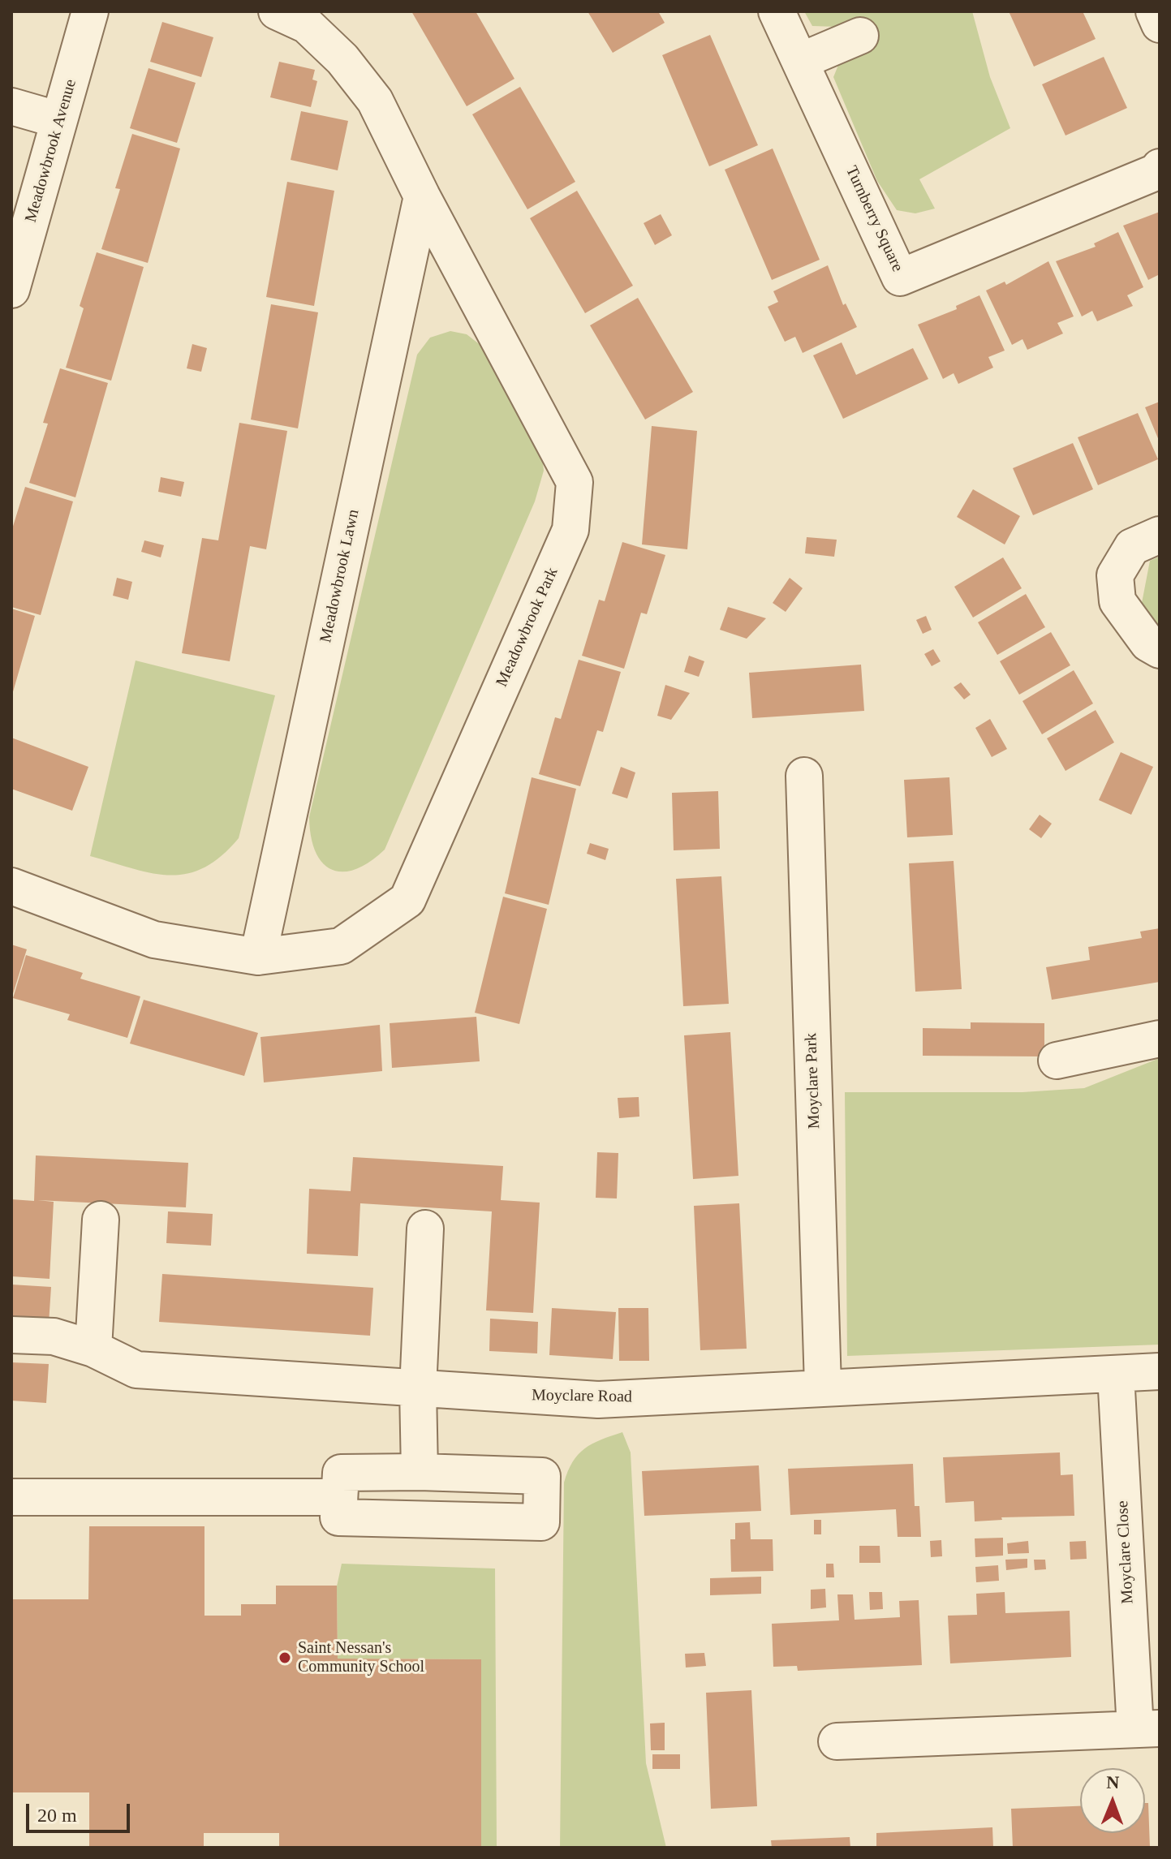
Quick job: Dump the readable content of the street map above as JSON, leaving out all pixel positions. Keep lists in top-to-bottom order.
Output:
{
  "streets": {
    "street": [
      "Meadowbrook Avenue",
      "Turnberry Square",
      "Meadowbrook Lawn",
      "Meadowbrook Park",
      "Moyclare Park",
      "Moyclare Road",
      "Moyclare Close"
    ]
  },
  "crossings": [
    ["Meadowbrook Lawn", "Meadowbrook Park"],
    ["Moyclare Park", "Moyclare Road"],
    ["Moyclare Road", "Moyclare Close"]
  ],
  "places": ["Saint Nessan's Community School"],
  "scale_bar": "20 m",
  "north": "top"
}
